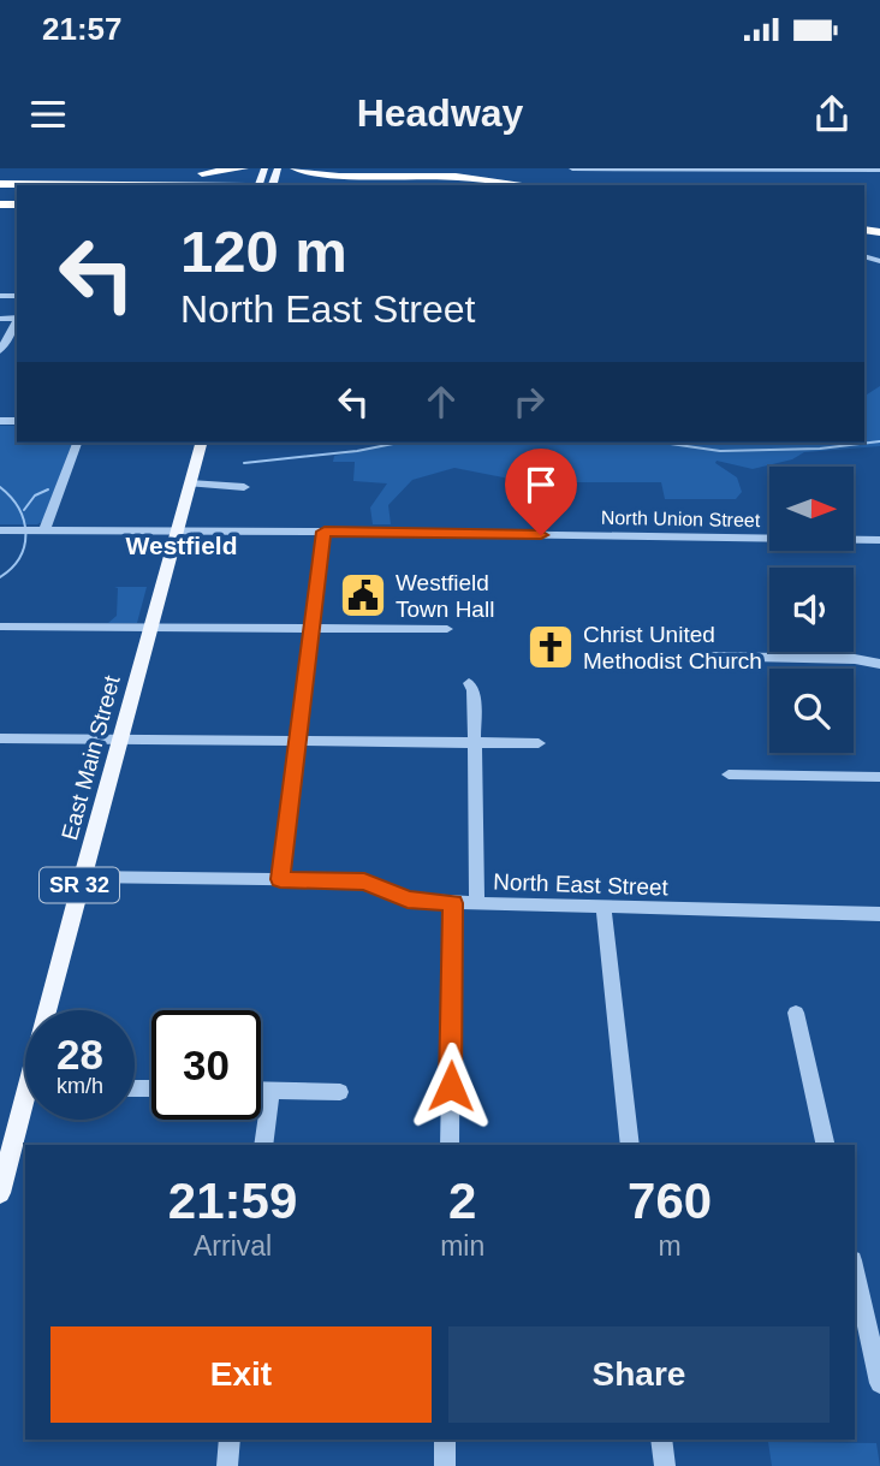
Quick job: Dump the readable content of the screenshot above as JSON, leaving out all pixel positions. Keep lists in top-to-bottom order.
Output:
{
  "streets": {
    "main road": ["East Main Street", "SR 32"],
    "street": ["North Union Street", "North East Street"]
  },
  "crossings": [
    ["North Union Street", "East Main Street"],
    ["North Union Street", "SR 32"],
    ["East Main Street", "North East Street"],
    ["East Main Street", "SR 32"]
  ],
  "districts": ["Westfield"],
  "places": {
    "public building": ["Westfield Town Hall"],
    "church": ["Christ United Methodist Church"]
  },
  "north": "right",
  "page": {
    "status": "21:57",
    "header": "Headway",
    "turn": ["120 m", "North East Street"],
    "speed": "28 km/h",
    "limit": "30",
    "eta": [
      "21:59",
      "Arrival",
      "2",
      "min",
      "760",
      "m"
    ],
    "buttons": ["Exit", "Share"]
  }
}
